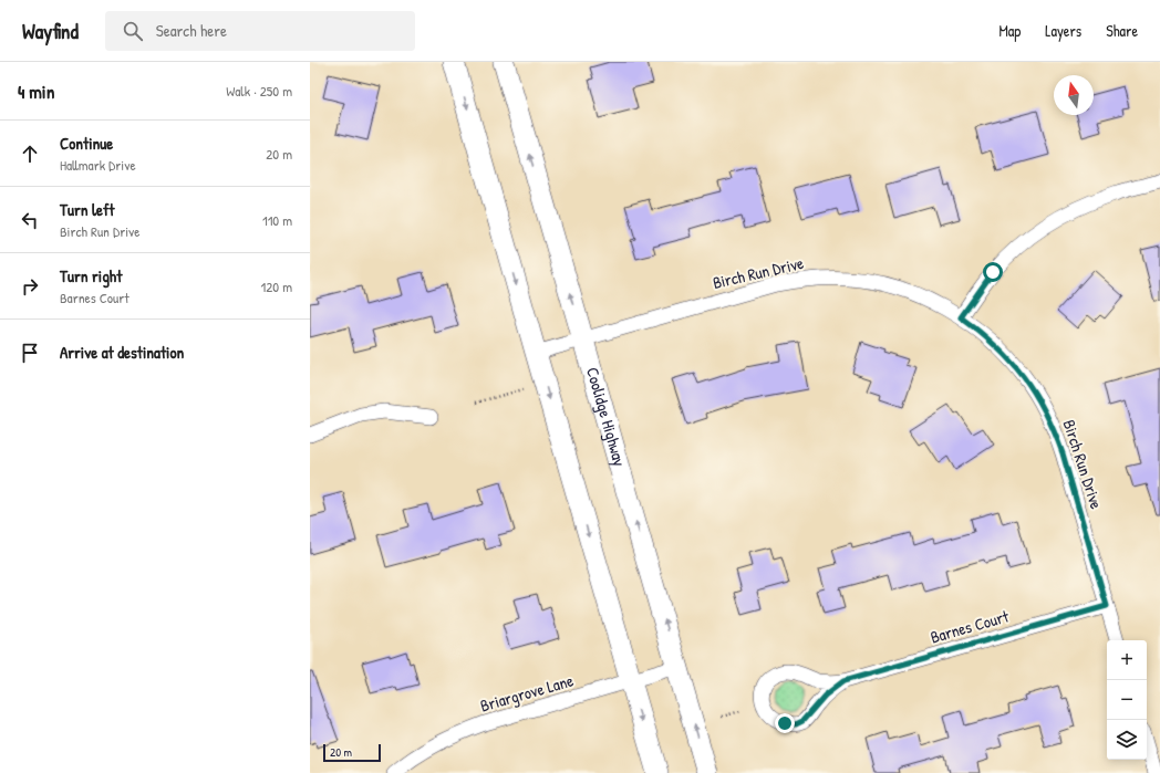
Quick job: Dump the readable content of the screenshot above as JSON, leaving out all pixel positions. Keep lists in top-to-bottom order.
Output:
{
  "streets": {
    "main road": ["Coolidge Highway"],
    "street": ["Birch Run Drive", "Barnes Court", "Briargrove Lane"]
  },
  "crossings": [
    ["Birch Run Drive", "Coolidge Highway"],
    ["Birch Run Drive", "Barnes Court"],
    ["Coolidge Highway", "Briargrove Lane"]
  ],
  "scale_bar": "20 m",
  "north": "top",
  "page": {
    "header": "Wayfind",
    "search": "Search here",
    "nav": ["Map", "Layers", "Share"],
    "heading": ["4 min", "Walk · 250 m"],
    "list": [
      ["Continue", "Hallmark Drive", "20 m"],
      ["Turn left", "Birch Run Drive", "110 m"],
      ["Turn right", "Barnes Court", "120 m"],
      "Arrive at destination"
    ],
    "map_buttons": ["+", "−"],
    "scale": "20 m"
  }
}
